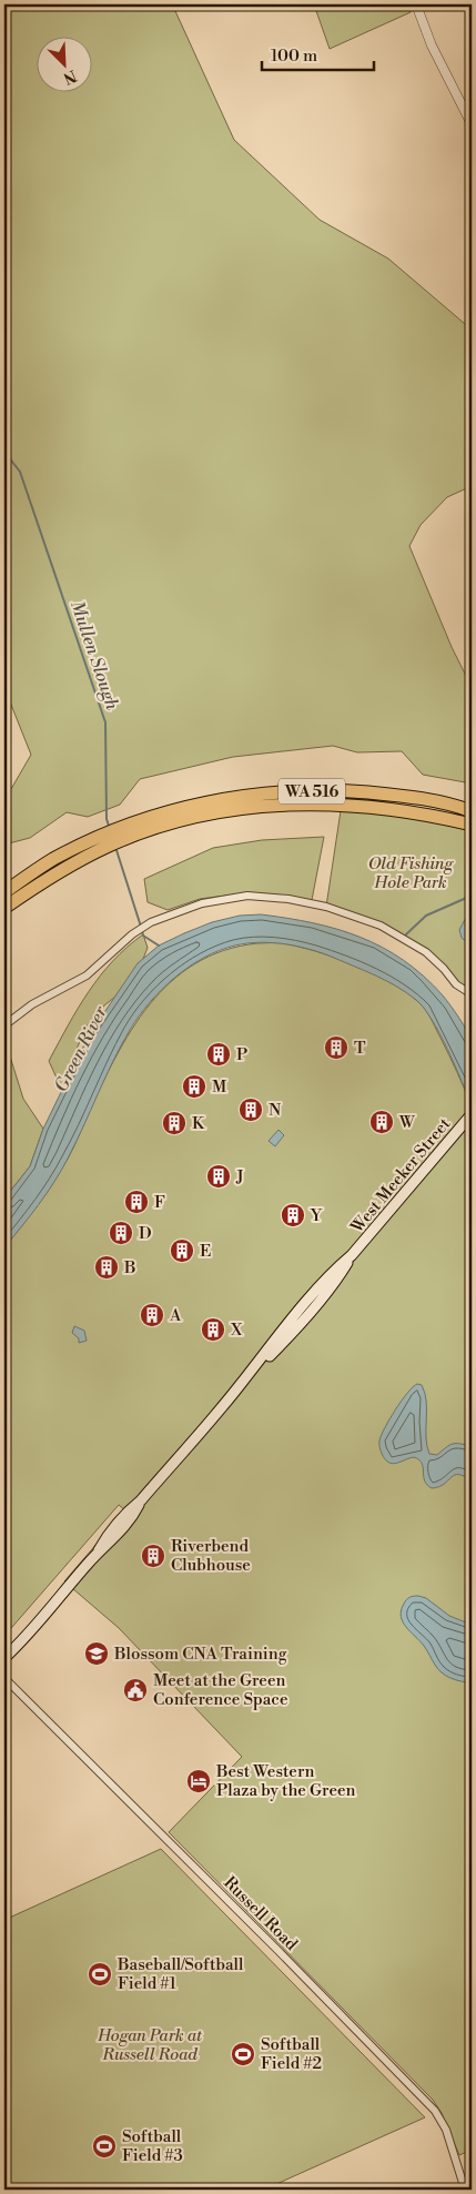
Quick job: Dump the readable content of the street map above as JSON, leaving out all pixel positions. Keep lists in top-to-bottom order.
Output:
{
  "streets": {
    "highway": ["WA 516"],
    "main road": ["West Meeker Street"],
    "street": ["Russell Road"]
  },
  "water": ["Mullen Slough", "Green River"],
  "parks": ["Old Fishing Hole Park", "Hogan Park at Russell Road"],
  "places": {
    "building": [
      "T",
      "P",
      "M",
      "N",
      "W",
      "K",
      "J",
      "F",
      "Y",
      "D",
      "E",
      "B",
      "A",
      "X",
      "Riverbend Clubhouse"
    ],
    "school or university": ["Blossom CNA Training"],
    "public building": ["Meet at the Green Conference Space"],
    "hotel": ["Best Western Plaza by the Green"],
    "sports": ["Baseball/Softball Field #1", "Softball Field #2", "Softball Field #3"]
  },
  "scale_bar": "100 m",
  "north": "bottom right"
}
